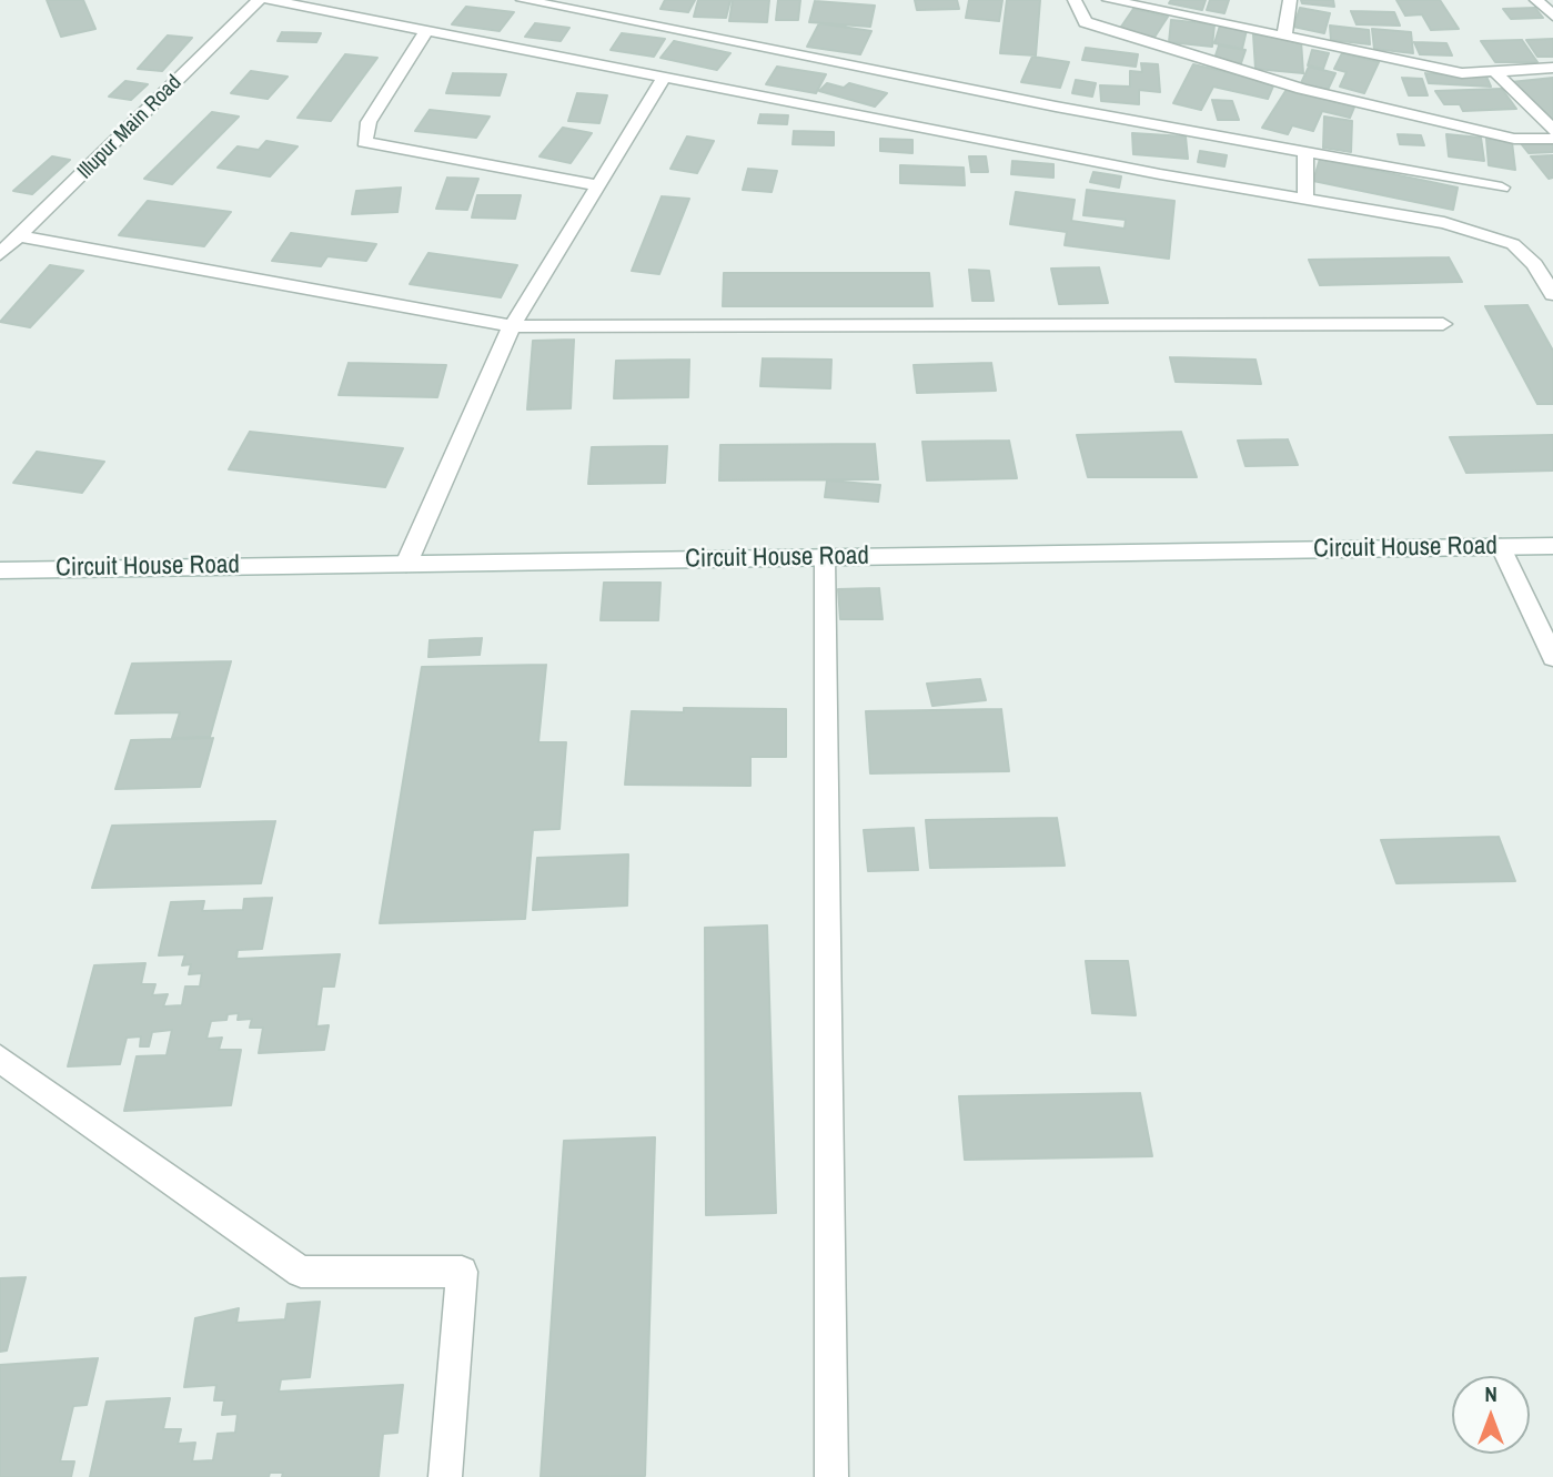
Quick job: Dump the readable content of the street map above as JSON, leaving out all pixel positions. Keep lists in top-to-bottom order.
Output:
{
  "streets": {
    "street": ["Illupur Main Road", "Circuit House Road"]
  },
  "north": "top"
}
